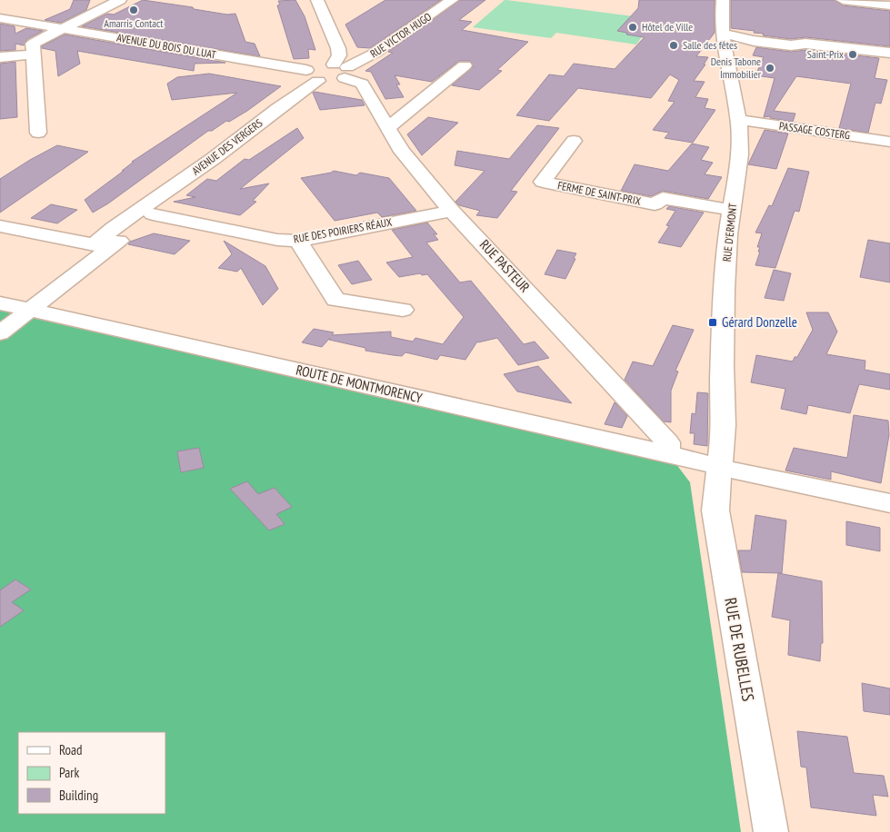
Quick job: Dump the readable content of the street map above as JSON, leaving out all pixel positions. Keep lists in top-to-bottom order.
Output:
{
  "streets": {
    "street": [
      "RUE VICTOR HUGO",
      "AVENUE DU BOIS DU LUAT",
      "PASSAGE COSTERG",
      "AVENUE DES VERGERS",
      "FERME DE SAINT-PRIX",
      "RUE DES POIRIERS RÉAUX",
      "RUE D'ERMONT",
      "RUE PASTEUR",
      "ROUTE DE MONTMORENCY",
      "RUE DE RUBELLES"
    ]
  },
  "crossings": [
    ["RUE VICTOR HUGO", "RUE PASTEUR"],
    ["AVENUE DU BOIS DU LUAT", "AVENUE DES VERGERS"],
    ["PASSAGE COSTERG", "RUE D'ERMONT"],
    ["AVENUE DES VERGERS", "RUE DES POIRIERS RÉAUX"],
    ["AVENUE DES VERGERS", "ROUTE DE MONTMORENCY"],
    ["FERME DE SAINT-PRIX", "RUE D'ERMONT"],
    ["RUE DES POIRIERS RÉAUX", "RUE PASTEUR"],
    ["RUE D'ERMONT", "ROUTE DE MONTMORENCY"],
    ["RUE D'ERMONT", "RUE DE RUBELLES"],
    ["RUE PASTEUR", "ROUTE DE MONTMORENCY"],
    ["ROUTE DE MONTMORENCY", "RUE DE RUBELLES"]
  ],
  "places": {
    "other": [
      "Amarris Contact",
      "Hôtel de Ville",
      "Salle des fêtes",
      "Saint-Prix",
      "Denis Tabone Immobilier"
    ],
    "transit": ["Gérard Donzelle"]
  },
  "legend": ["Road", "Park", "Building"]
}
